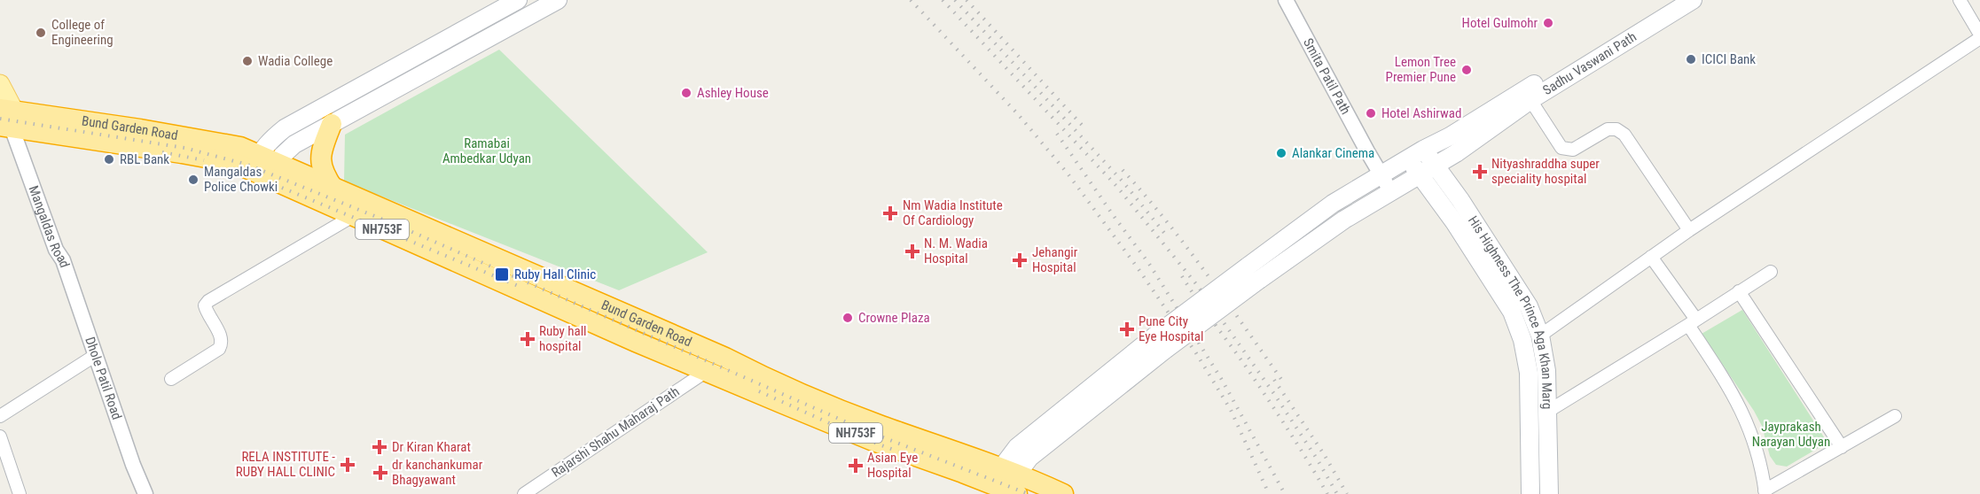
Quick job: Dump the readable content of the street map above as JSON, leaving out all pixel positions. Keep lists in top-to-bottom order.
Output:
{
  "streets": {
    "highway": ["Bund Garden Road", "NH753F"],
    "main road": ["Sadhu Vaswani Path", "Mangaldas Road", "His Highness The Prince Aga Khan Marg"],
    "street": ["Smita Patil Path", "Dhole Patil Road", "Rajarshi Shahu Maharaj Path"]
  },
  "crossings": [
    ["Sadhu Vaswani Path", "Smita Patil Path"],
    ["Sadhu Vaswani Path", "Bund Garden Road"],
    ["Sadhu Vaswani Path", "NH753F"],
    ["Sadhu Vaswani Path", "His Highness The Prince Aga Khan Marg"],
    ["Bund Garden Road", "Mangaldas Road"],
    ["Bund Garden Road", "NH753F"],
    ["Bund Garden Road", "Rajarshi Shahu Maharaj Path"],
    ["Mangaldas Road", "Dhole Patil Road"]
  ],
  "parks": ["Ramabai Ambedkar Udyan", "Jayprakash Narayan Udyan"],
  "places": {
    "other": [
      "Hotel Gulmohr",
      "College of Engineering",
      "ICICI Bank",
      "Wadia College",
      "Lemon Tree Premier Pune",
      "Ashley House",
      "Hotel Ashirwad",
      "Alankar Cinema",
      "RBL Bank",
      "Mangaldas Police Chowki",
      "Crowne Plaza"
    ],
    "health": [
      "Nityashraddha super speciality hospital",
      "Nm Wadia Institute Of Cardiology",
      "N. M. Wadia Hospital",
      "Jehangir Hospital",
      "Pune City Eye Hospital",
      "Ruby hall hospital",
      "Dr Kiran Kharat",
      "RELA INSTITUTE - RUBY HALL CLINIC",
      "Asian Eye Hospital",
      "dr kanchankumar Bhagyawant"
    ],
    "transit": ["Ruby Hall Clinic"]
  }
}
